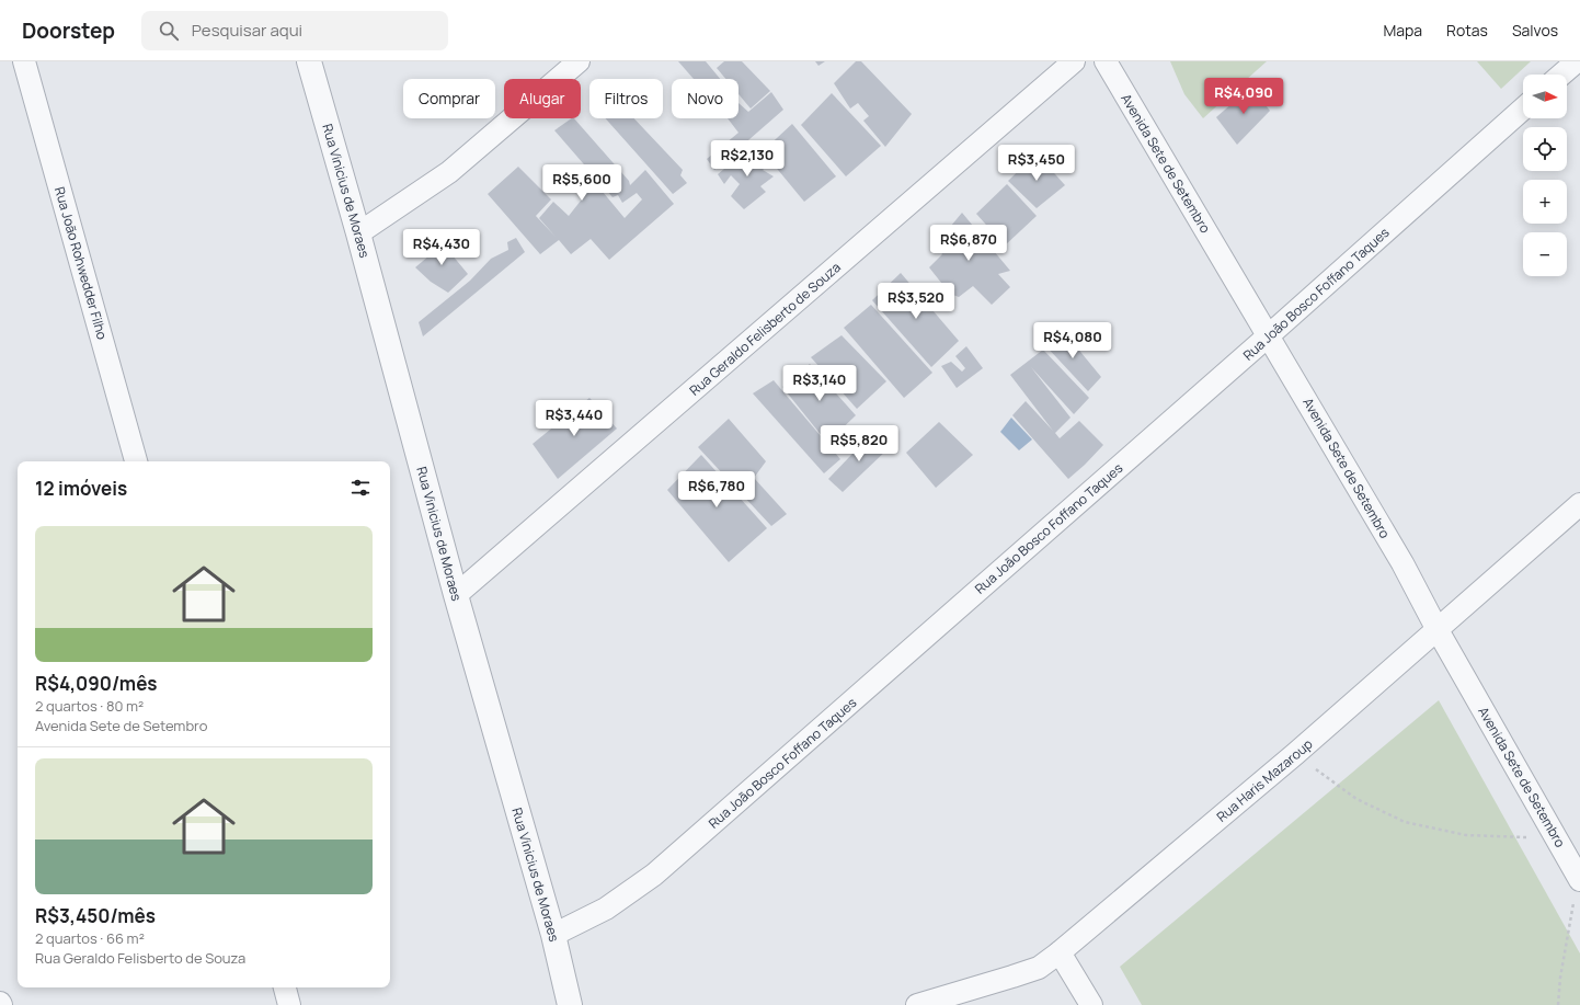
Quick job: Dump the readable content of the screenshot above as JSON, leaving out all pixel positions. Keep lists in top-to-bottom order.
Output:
{
  "streets": {
    "street": [
      "Avenida Sete de Setembro",
      "Rua Vinicius de Moraes",
      "Rua João Rohwedder Filho",
      "Rua João Bosco Foffano Taques",
      "Rua Geraldo Felisberto de Souza",
      "Rua Haris Mazaroup"
    ]
  },
  "crossings": [
    ["Avenida Sete de Setembro", "Rua João Bosco Foffano Taques"],
    ["Avenida Sete de Setembro", "Rua Haris Mazaroup"],
    ["Rua Vinicius de Moraes", "Rua João Bosco Foffano Taques"],
    ["Rua Vinicius de Moraes", "Rua Geraldo Felisberto de Souza"]
  ],
  "north": "right",
  "page": {
    "header": "Doorstep",
    "search": "Pesquisar aqui",
    "nav": ["Mapa", "Rotas", "Salvos"],
    "map_buttons": ["+", "−"],
    "price": [
      "R$4,090",
      "R$2,130",
      "R$3,450",
      "R$5,600",
      "R$6,870",
      "R$4,430",
      "R$3,520",
      "R$4,080",
      "R$3,140",
      "R$3,440",
      "R$5,820",
      "R$6,780"
    ],
    "chip": [
      "Comprar",
      "Alugar",
      "Filtros",
      "Novo"
    ],
    "heading": "12 imóveis",
    "list": [
      {
        "name": "R$4,090/mês",
        "note": "2 quartos · 80 m² · Avenida Sete de Setembro"
      },
      {
        "name": "R$3,450/mês",
        "note": "2 quartos · 66 m² · Rua Geraldo Felisberto de Souza"
      }
    ]
  }
}
